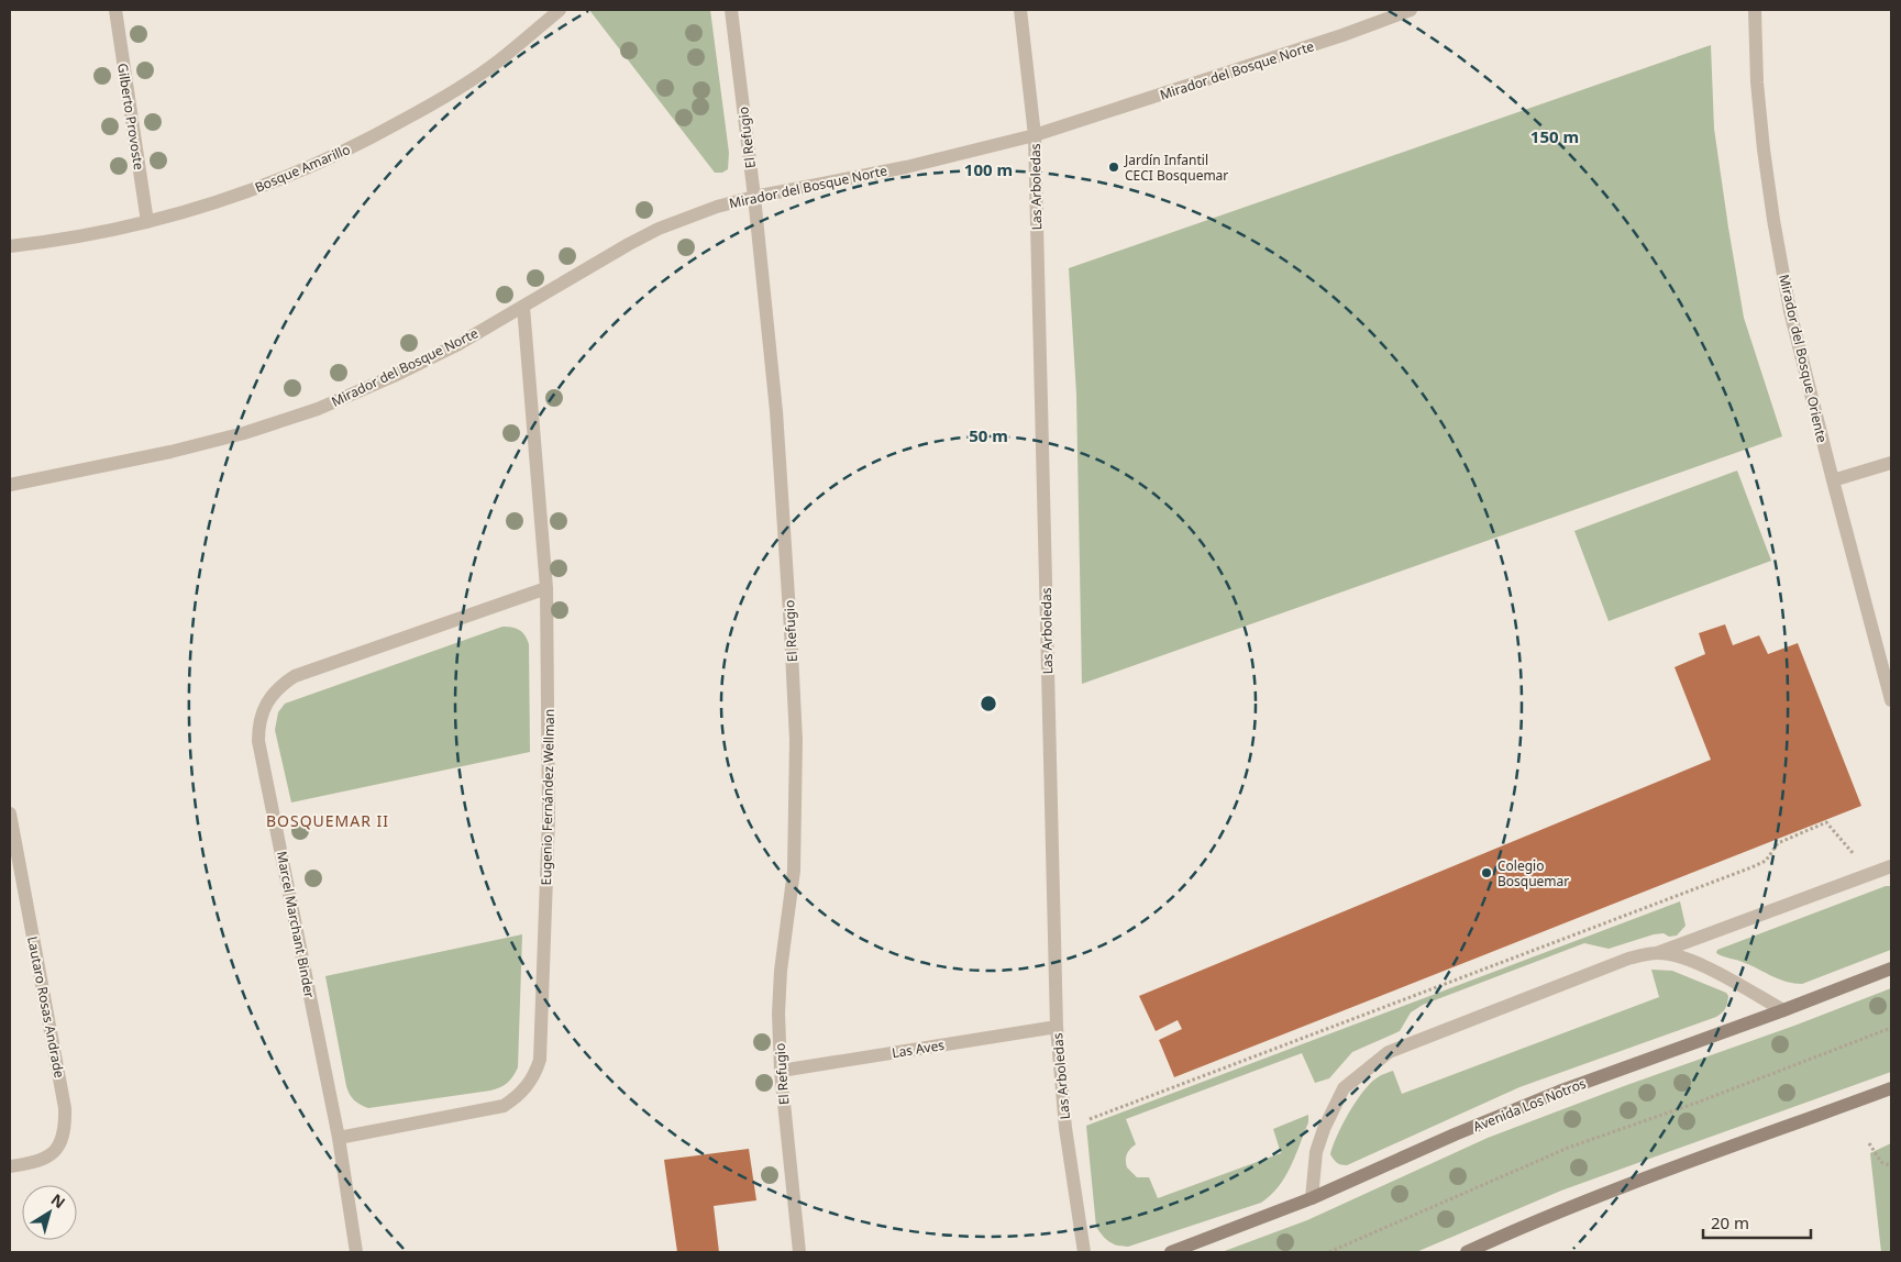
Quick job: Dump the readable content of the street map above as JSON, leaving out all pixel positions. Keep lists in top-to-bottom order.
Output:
{
  "streets": {
    "street": [
      "Mirador del Bosque Norte",
      "Gilberto Provoste",
      "El Refugio",
      "Bosque Amarillo",
      "Las Arboledas",
      "Mirador del Bosque Oriente",
      "Eugenio Fernández Wellman",
      "Marcel Marchant Binder",
      "Lautaro Rosas Andrade",
      "Las Aves",
      "Avenida Los Notros"
    ]
  },
  "crossings": [
    ["Mirador del Bosque Norte", "El Refugio"],
    ["Mirador del Bosque Norte", "Las Arboledas"],
    ["Mirador del Bosque Norte", "Eugenio Fernández Wellman"],
    ["Gilberto Provoste", "Bosque Amarillo"],
    ["El Refugio", "Las Aves"],
    ["Las Arboledas", "Las Aves"],
    ["Eugenio Fernández Wellman", "Marcel Marchant Binder"]
  ],
  "districts": ["BOSQUEMAR II"],
  "places": ["Jardín Infantil CECI Bosquemar", "Colegio Bosquemar"],
  "scale_bar": "20 m",
  "north": "top right",
  "rings": ["150 m", "100 m", "50 m"]
}
